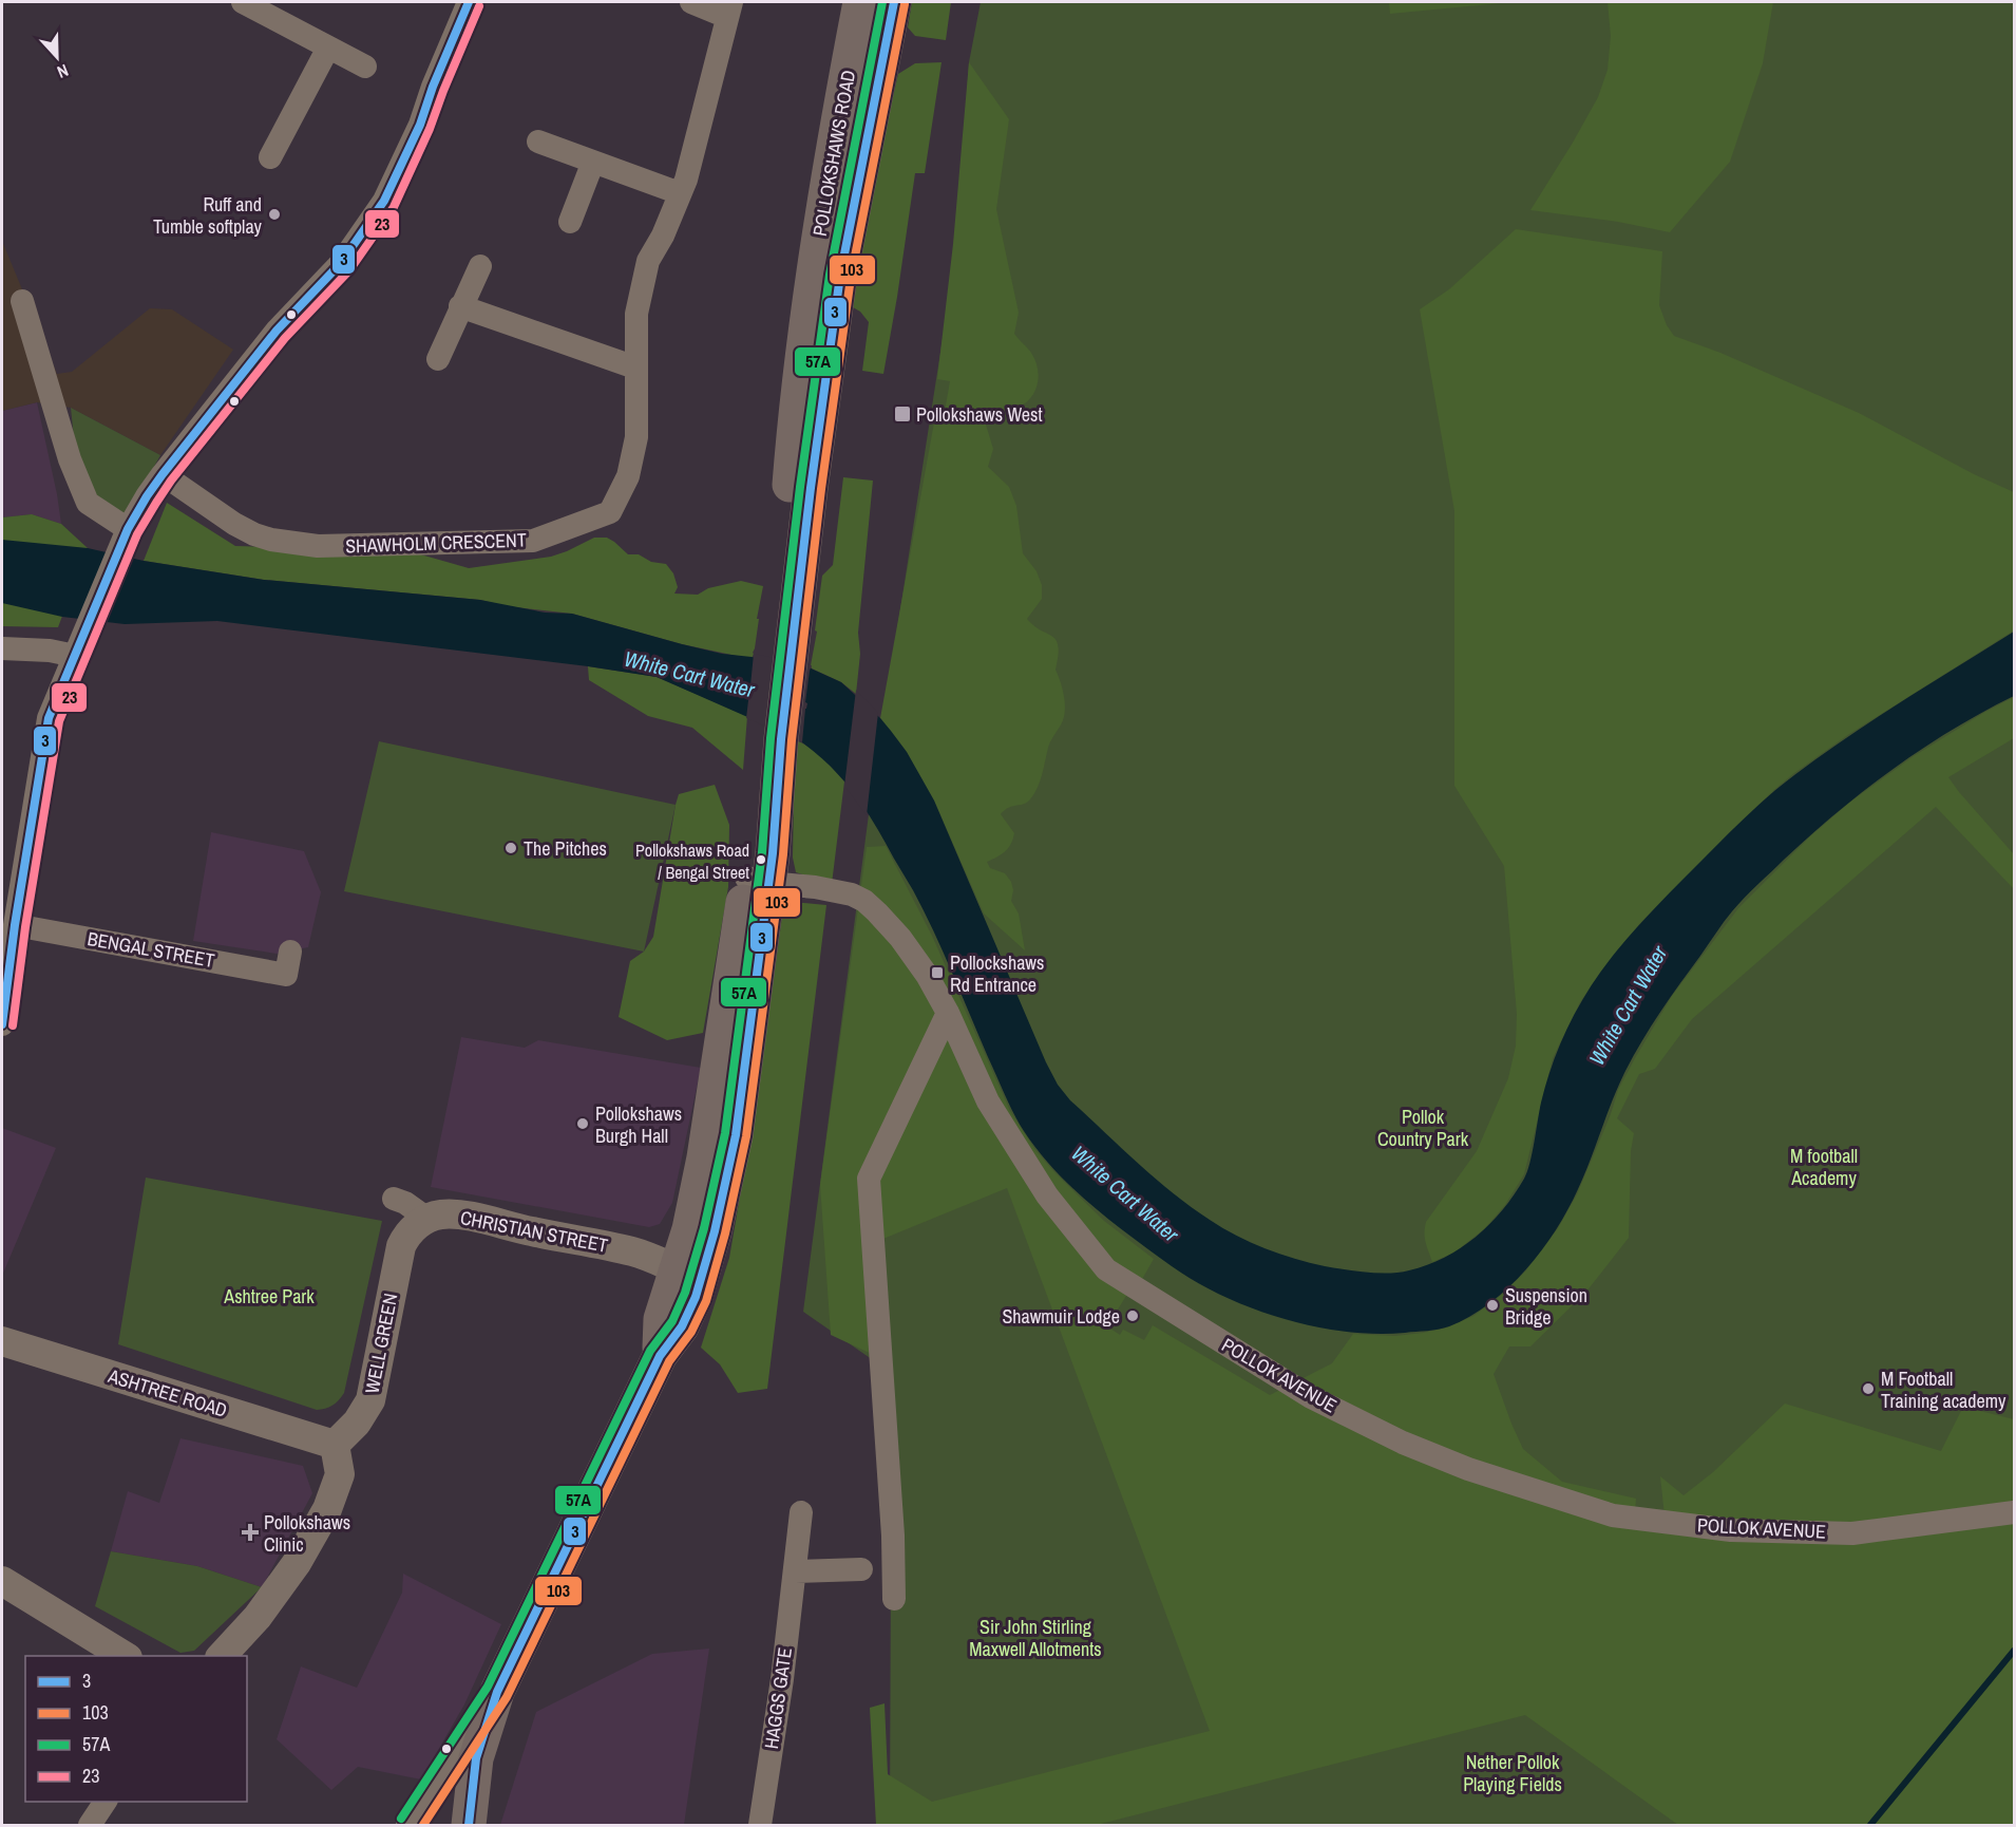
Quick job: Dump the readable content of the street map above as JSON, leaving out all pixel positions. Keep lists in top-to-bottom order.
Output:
{
  "streets": {
    "main road": ["POLLOKSHAWS ROAD"],
    "street": [
      "SHAWHOLM CRESCENT",
      "BENGAL STREET",
      "CHRISTIAN STREET",
      "WELL GREEN",
      "POLLOK AVENUE",
      "ASHTREE ROAD",
      "HAGGS GATE"
    ]
  },
  "crossings": [
    ["POLLOKSHAWS ROAD", "CHRISTIAN STREET"],
    ["POLLOKSHAWS ROAD", "POLLOK AVENUE"],
    ["CHRISTIAN STREET", "WELL GREEN"],
    ["WELL GREEN", "ASHTREE ROAD"]
  ],
  "water": ["White Cart Water"],
  "parks": [
    "Pollok Country Park",
    "M football Academy",
    "Ashtree Park",
    "Sir John Stirling Maxwell Allotments",
    "Nether Pollok Playing Fields"
  ],
  "places": {
    "other": [
      "Ruff and Tumble softplay",
      "The Pitches",
      "Pollokshaws Road / Bengal Street",
      "Pollokshaws Burgh Hall",
      "Suspension Bridge",
      "Shawmuir Lodge",
      "M Football Training academy"
    ],
    "transit": ["Pollokshaws West", "Pollockshaws Rd Entrance"],
    "health": ["Pollokshaws Clinic"]
  },
  "lines": [
    "transit line 3",
    "transit line 57A",
    "transit line 103",
    "transit line 23"
  ],
  "legend": [
    "3",
    "103",
    "57A",
    "23"
  ],
  "north": "bottom"
}
